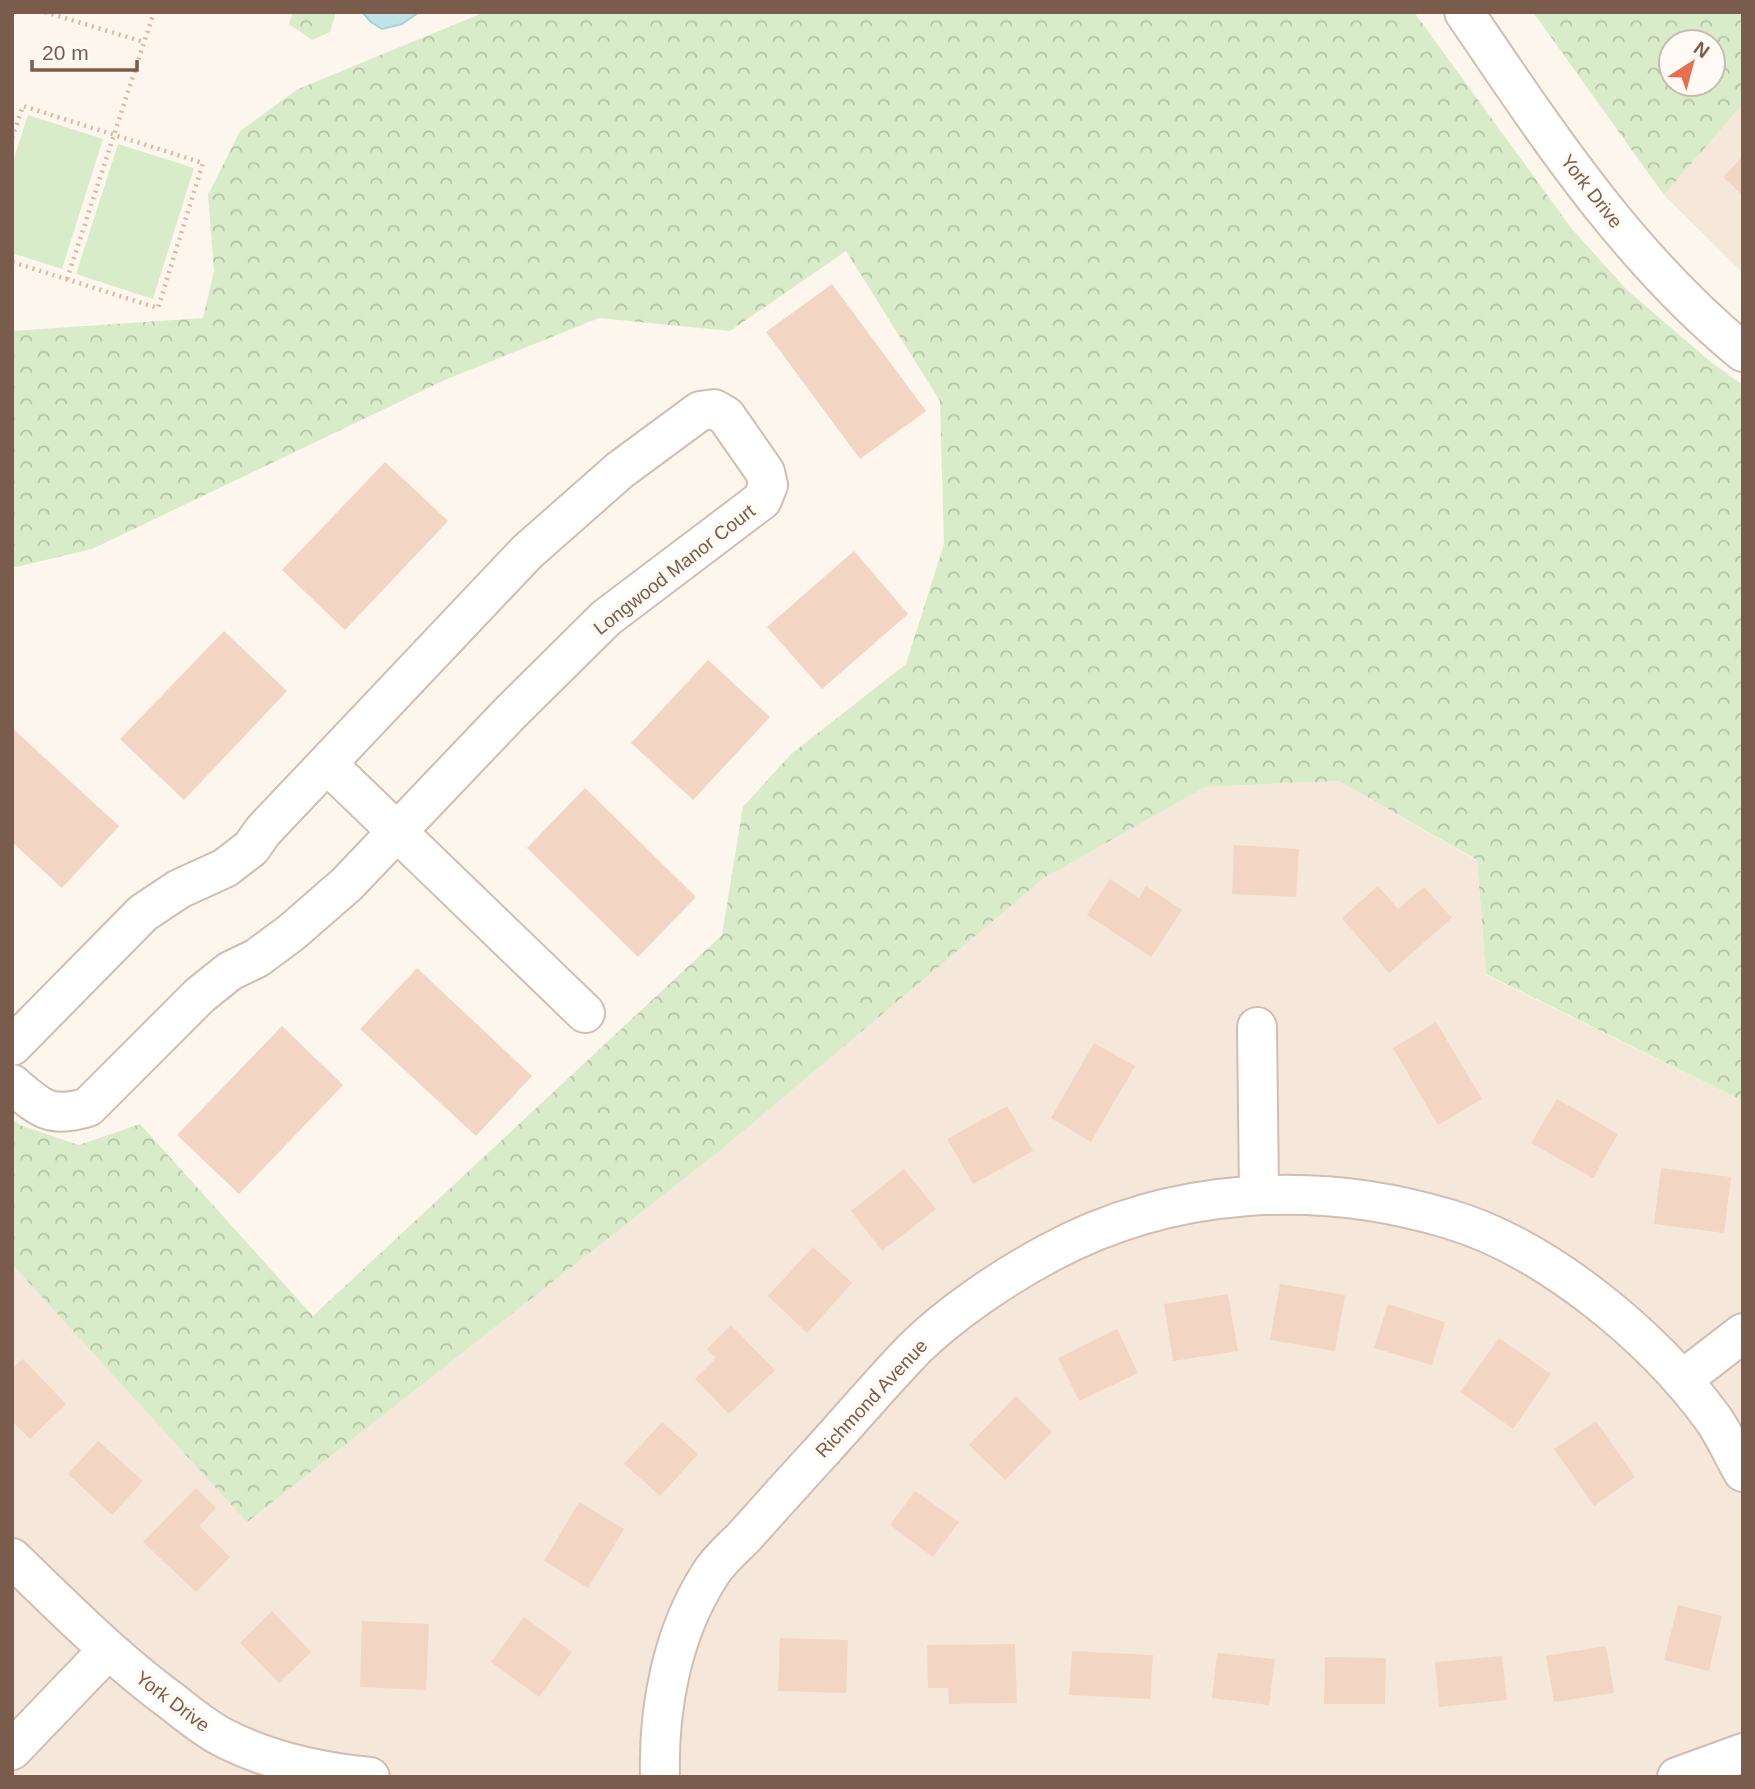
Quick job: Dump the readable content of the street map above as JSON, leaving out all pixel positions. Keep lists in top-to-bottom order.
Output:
{
  "streets": {
    "street": ["York Drive", "Longwood Manor Court", "Richmond Avenue"]
  },
  "scale_bar": "20 m",
  "north": "top right"
}
